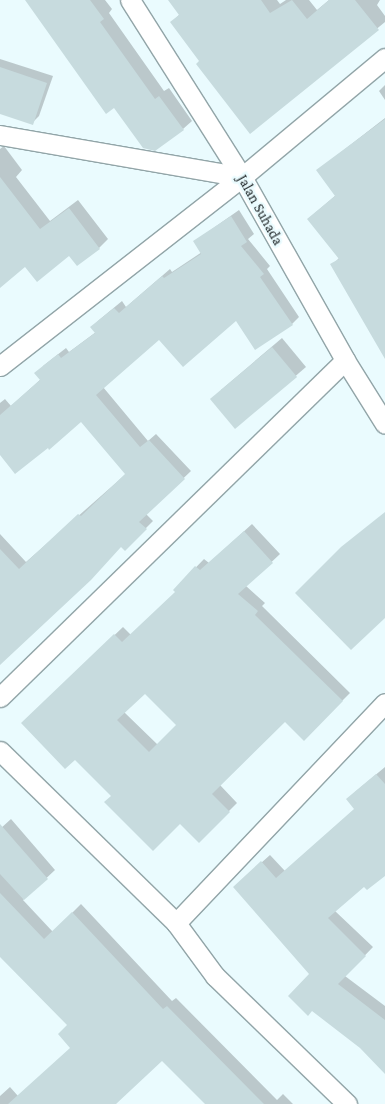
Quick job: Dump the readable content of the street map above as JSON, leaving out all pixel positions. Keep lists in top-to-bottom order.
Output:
{
  "streets": {
    "street": ["Jalan Suhada"]
  }
}
